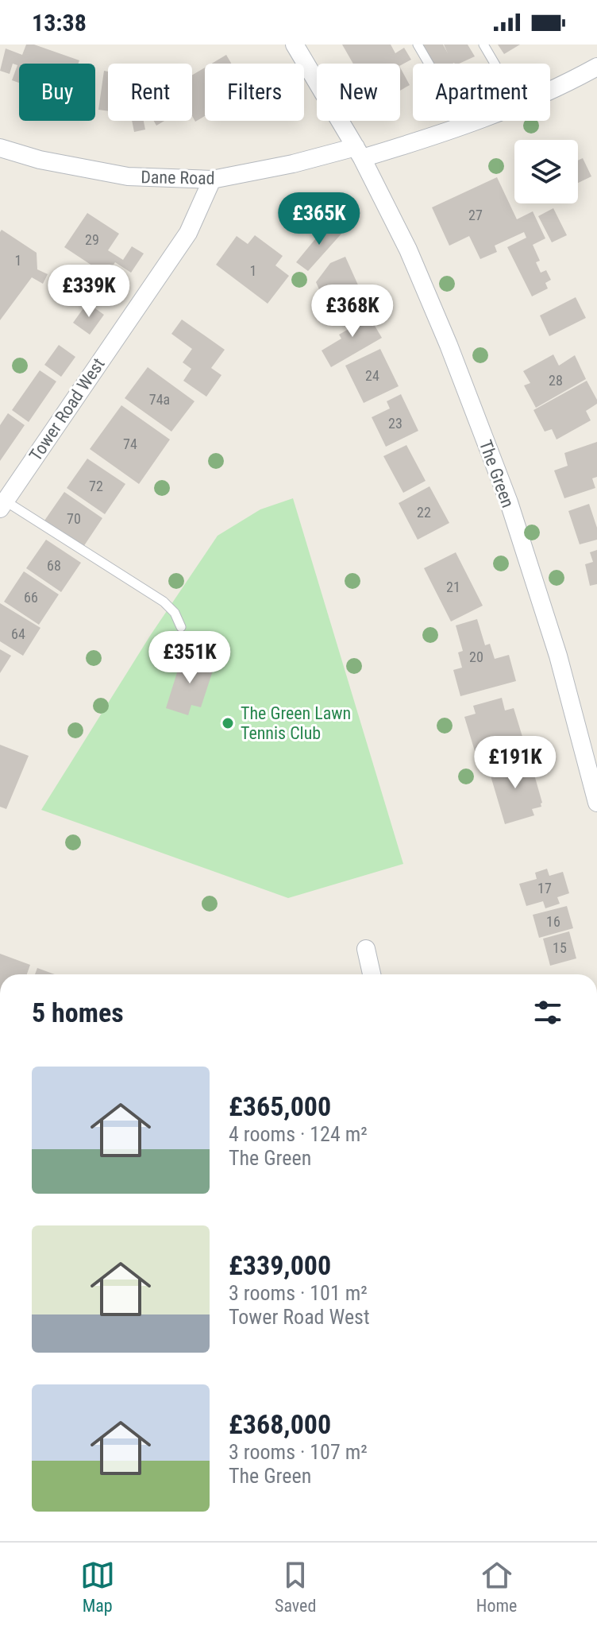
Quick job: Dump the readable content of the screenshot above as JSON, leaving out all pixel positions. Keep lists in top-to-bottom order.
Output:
{
  "streets": {
    "street": ["Dane Road", "Tower Road West", "The Green"]
  },
  "crossings": [
    ["Dane Road", "Tower Road West"],
    ["Dane Road", "The Green"]
  ],
  "places": ["The Green Lawn Tennis Club"],
  "house_numbers": [
    "27",
    "29",
    "1",
    "1",
    "24",
    "28",
    "74a",
    "23",
    "74",
    "72",
    "22",
    "70",
    "68",
    "21",
    "66",
    "64",
    "20",
    "17",
    "16",
    "15"
  ],
  "page": {
    "status": "13:38",
    "chip": [
      "Buy",
      "Rent",
      "Filters",
      "New",
      "Apartment"
    ],
    "price": [
      "£365K",
      "£339K",
      "£368K",
      "£351K",
      "£191K"
    ],
    "heading": "5 homes",
    "list": [
      {
        "name": "£365,000",
        "note": "4 rooms · 124 m² · The Green"
      },
      {
        "name": "£339,000",
        "note": "3 rooms · 101 m² · Tower Road West"
      },
      {
        "name": "£368,000",
        "note": "3 rooms · 107 m² · The Green"
      }
    ],
    "tabs": ["Map", "Saved", "Home"]
  }
}
